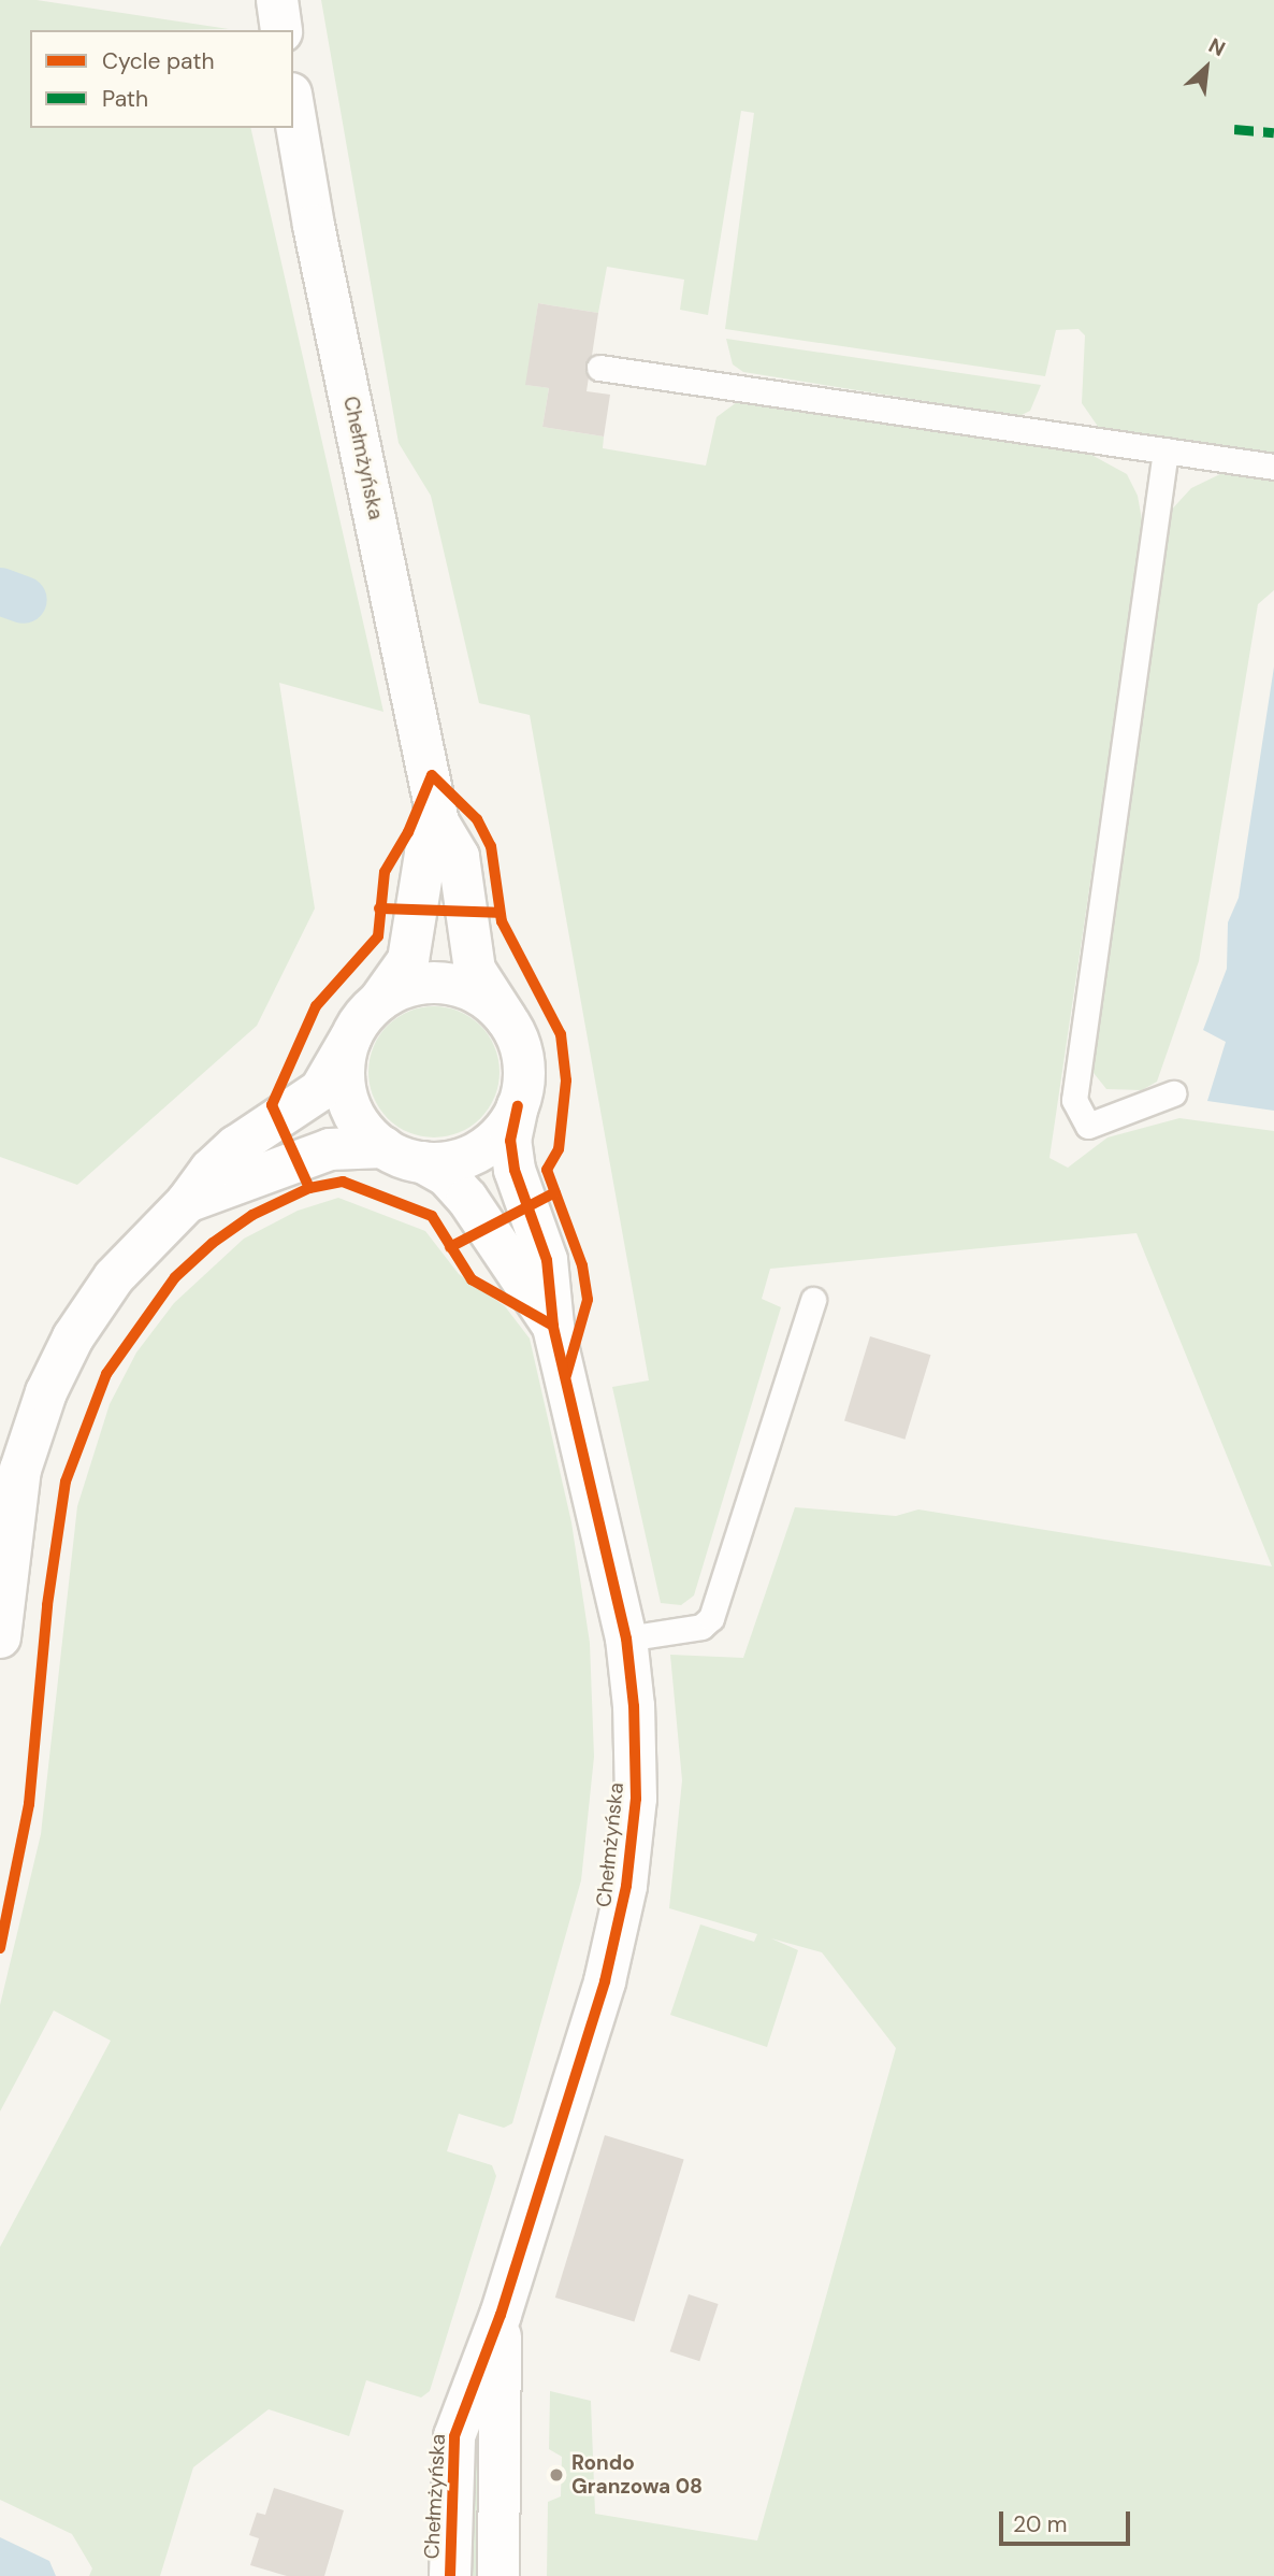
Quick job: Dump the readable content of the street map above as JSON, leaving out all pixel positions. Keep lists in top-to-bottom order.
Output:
{
  "streets": {
    "street": ["Chełmżyńska"]
  },
  "places": ["Rondo Granzowa 08"],
  "legend": ["Cycle path", "Path"],
  "scale_bar": "20 m",
  "north": "top right"
}
